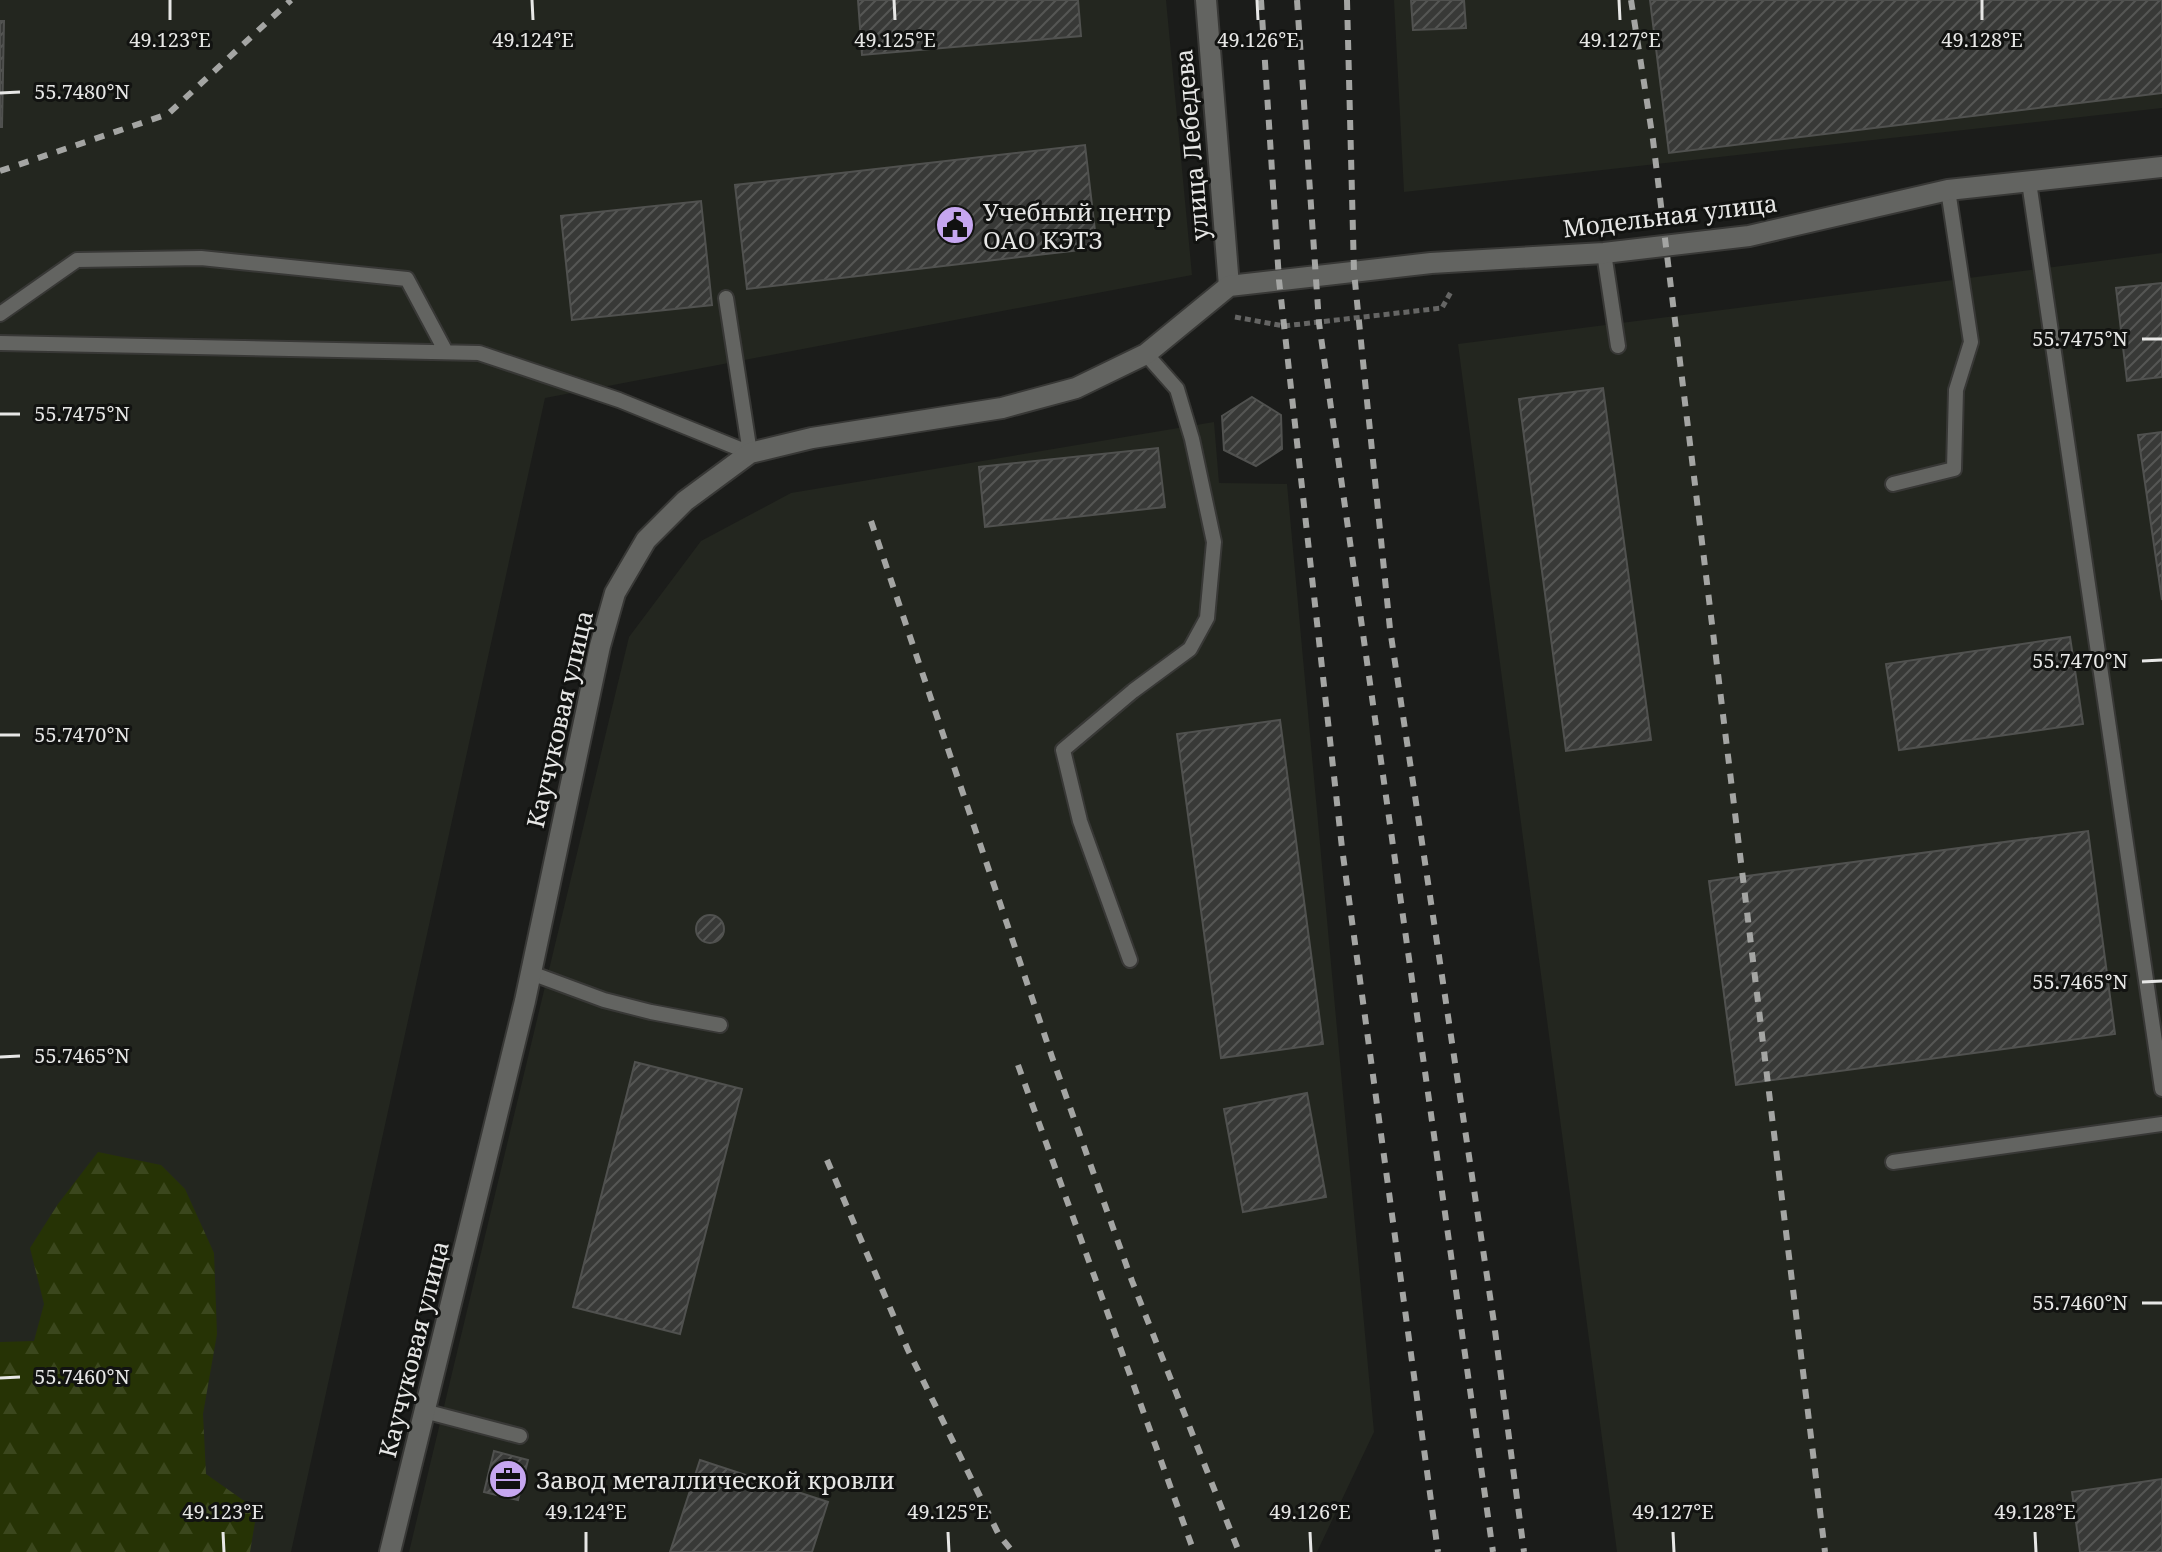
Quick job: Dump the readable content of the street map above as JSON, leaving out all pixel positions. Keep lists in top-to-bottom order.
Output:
{
  "streets": {
    "street": ["улица Лебедева", "Модельная улица", "Каучуковая улица"]
  },
  "crossings": [
    ["улица Лебедева", "Модельная улица"],
    ["улица Лебедева", "Каучуковая улица"],
    ["Модельная улица", "Каучуковая улица"]
  ],
  "places": {
    "public building": ["Учебный центр ОАО КЭТЗ"],
    "office": ["Завод металлической кровли"]
  },
  "coordinates": [
    "49.123°E",
    "49.124°E",
    "49.125°E",
    "49.126°E",
    "49.127°E",
    "49.128°E",
    "55.7480°N",
    "55.7475°N",
    "55.7470°N",
    "55.7465°N",
    "55.7460°N"
  ]
}
